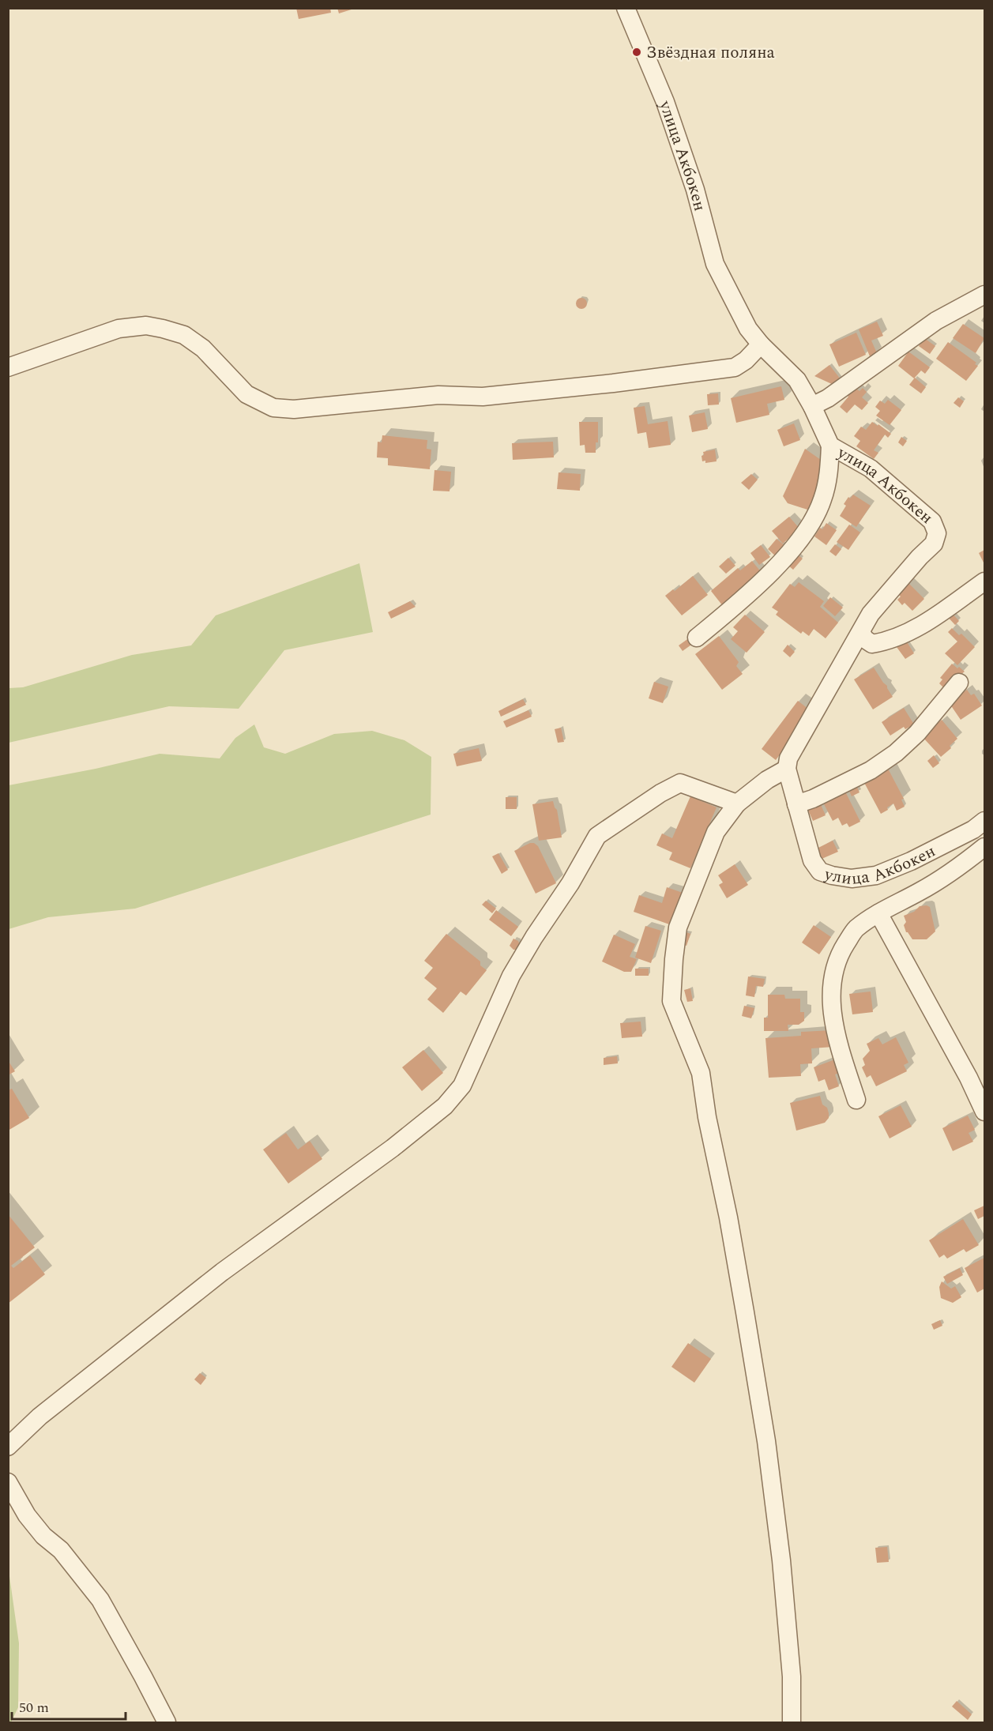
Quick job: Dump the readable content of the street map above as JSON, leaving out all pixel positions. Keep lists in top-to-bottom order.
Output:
{
  "streets": {
    "street": ["улица Акбокен"]
  },
  "places": ["Звёздная поляна"],
  "scale_bar": "50 m"
}
